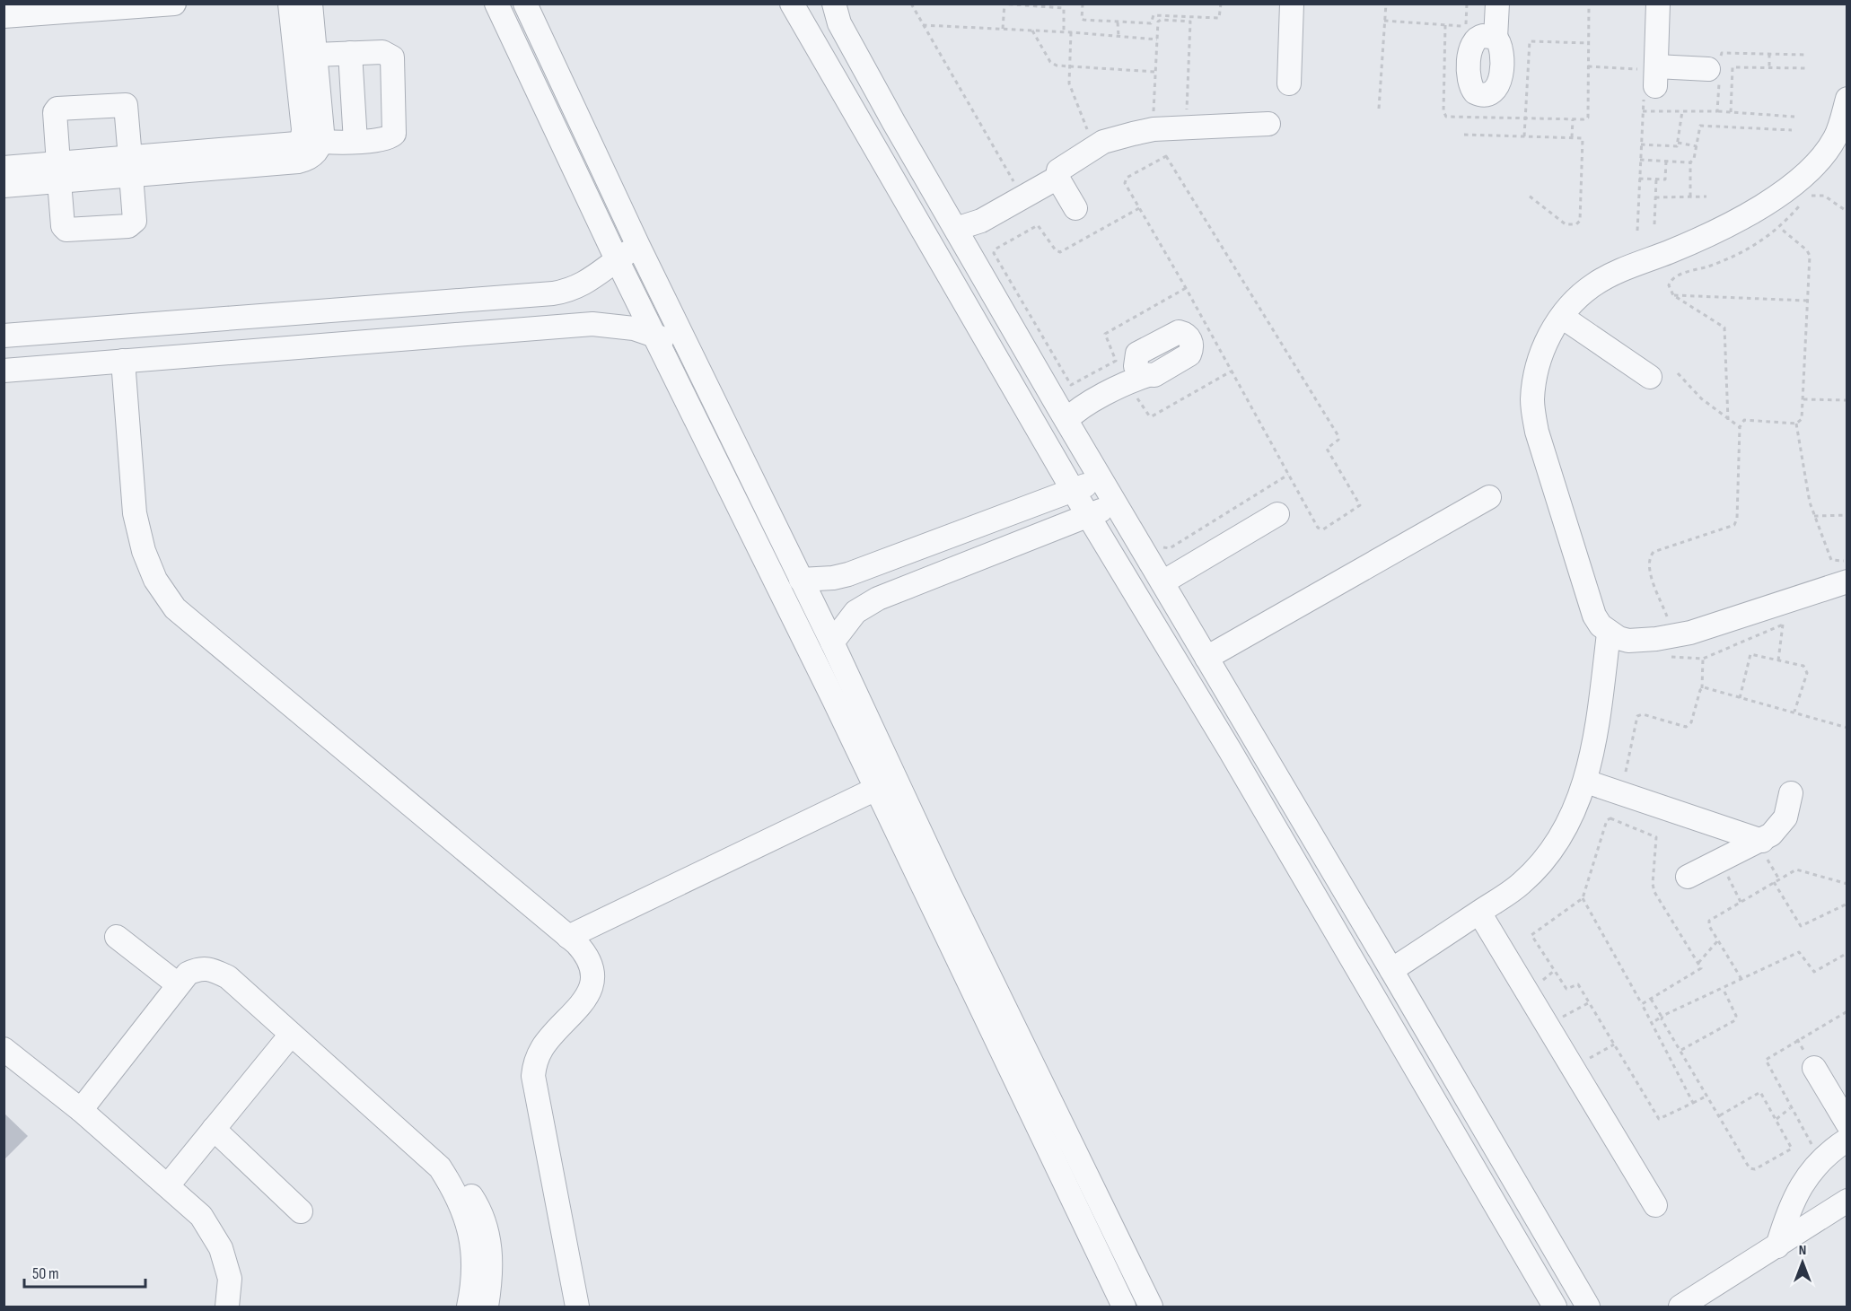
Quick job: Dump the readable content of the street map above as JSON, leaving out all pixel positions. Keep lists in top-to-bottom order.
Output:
{
  "scale_bar": "50 m",
  "north": "top"
}
